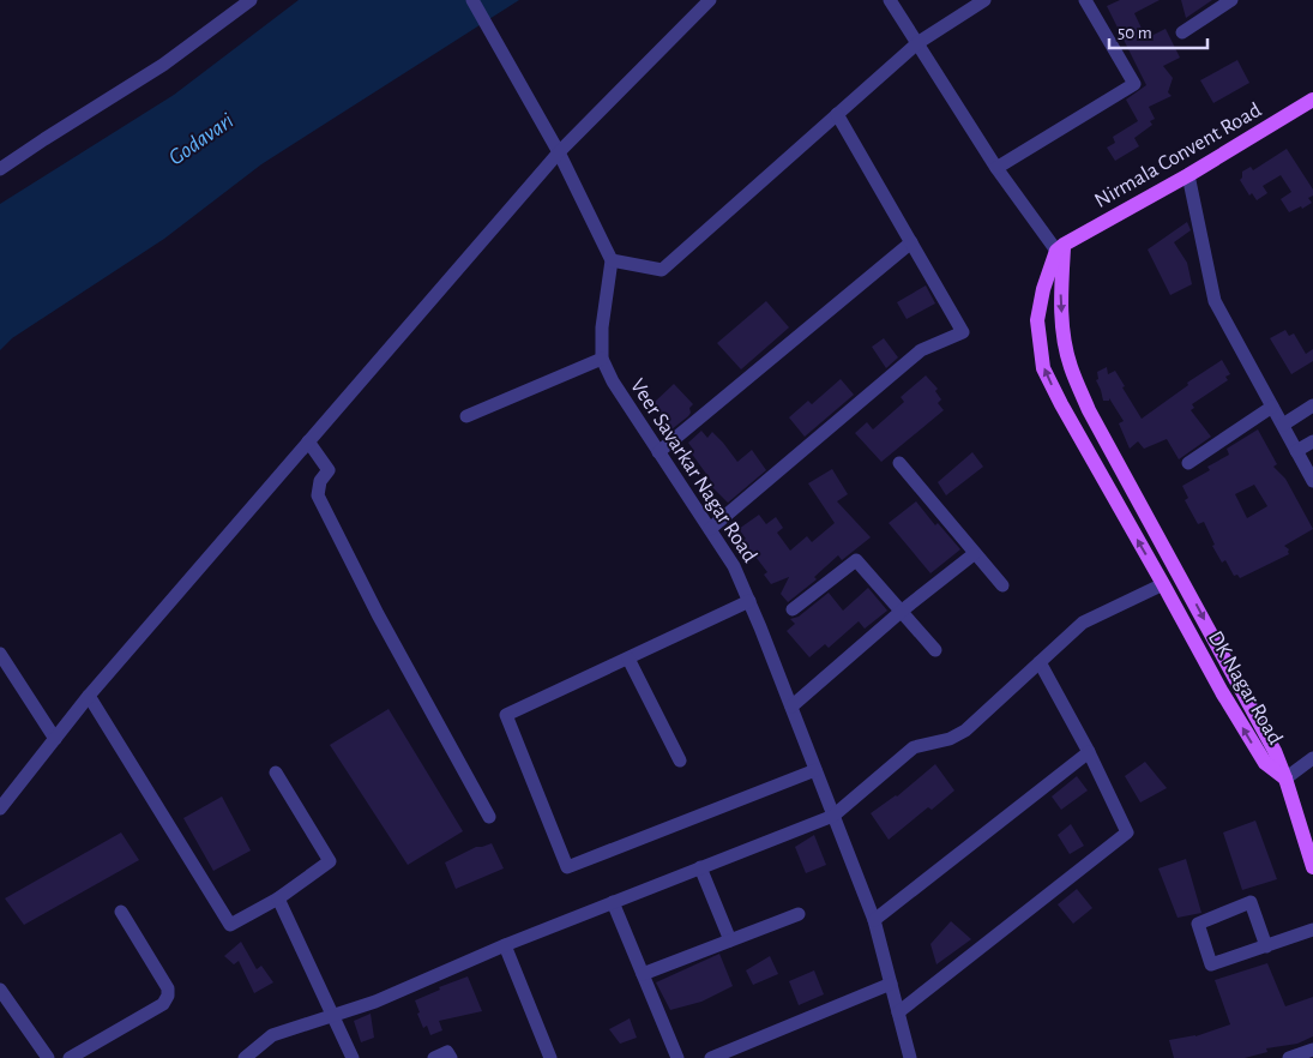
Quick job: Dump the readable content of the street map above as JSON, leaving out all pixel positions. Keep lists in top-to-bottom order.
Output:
{
  "streets": {
    "main road": ["Nirmala Convent Road", "DK Nagar Road"],
    "street": ["Veer Savarkar Nagar Road"]
  },
  "crossings": [
    ["Nirmala Convent Road", "DK Nagar Road"]
  ],
  "water": ["Godavari"],
  "scale_bar": "50 m"
}
